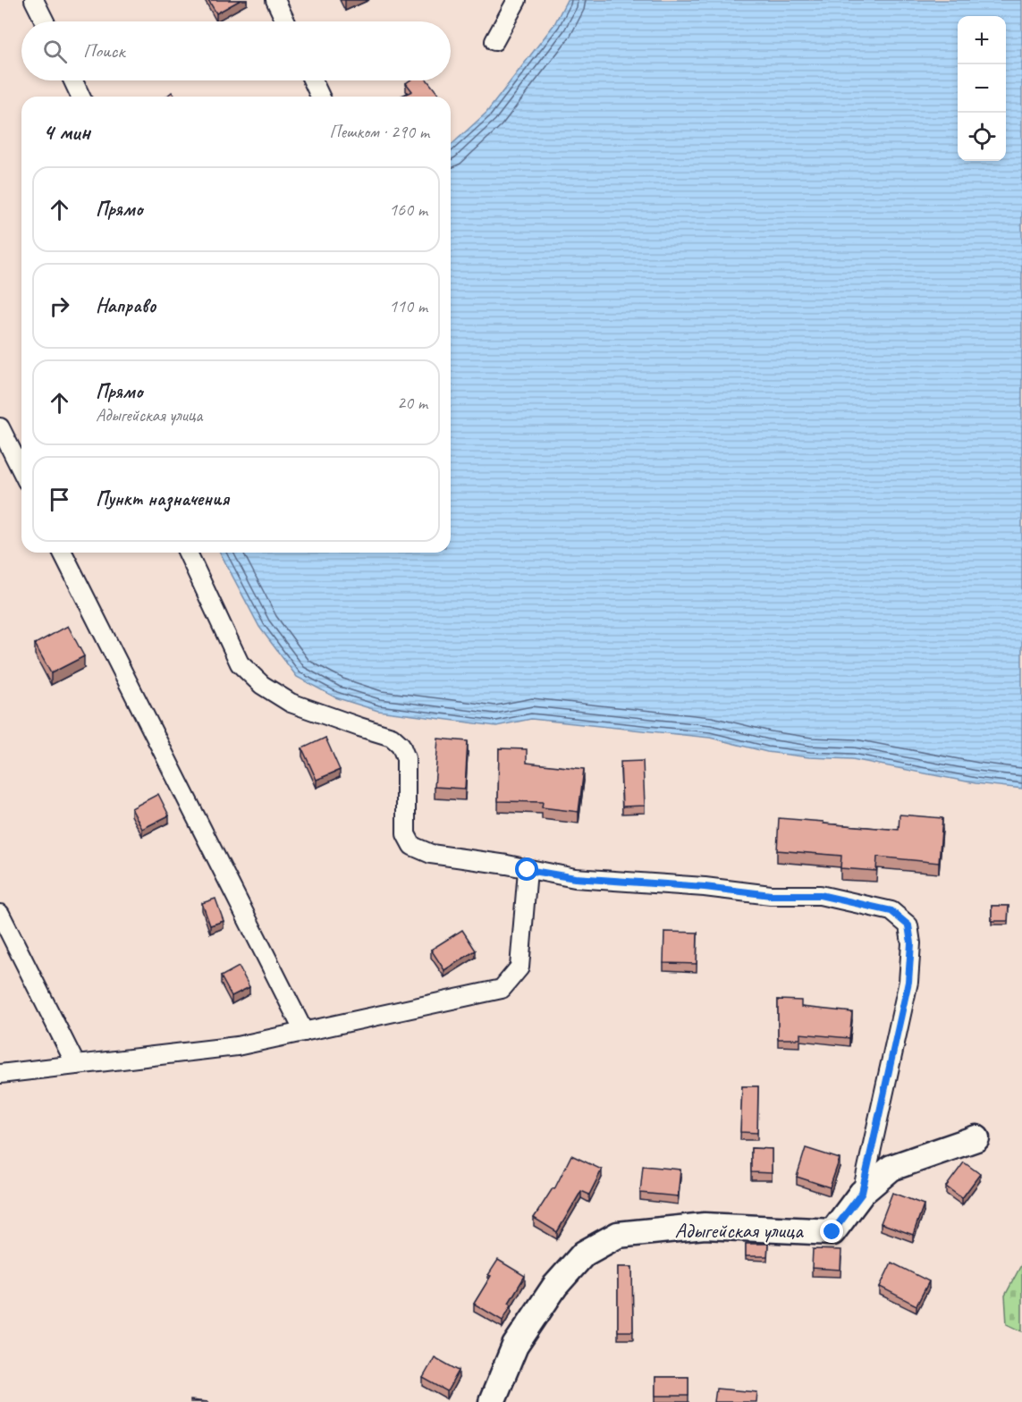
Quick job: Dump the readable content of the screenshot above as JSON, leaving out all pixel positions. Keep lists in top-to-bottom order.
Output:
{
  "streets": {
    "street": ["Адыгейская улица"]
  },
  "page": {
    "map_buttons": ["+", "−"],
    "search": "Поиск",
    "heading": ["4 мин", "Пешком · 290 m"],
    "list": [
      ["Прямо", "160 m"],
      ["Направо", "110 m"],
      ["Прямо", "Адыгейская улица", "20 m"],
      "Пункт назначения"
    ]
  }
}
